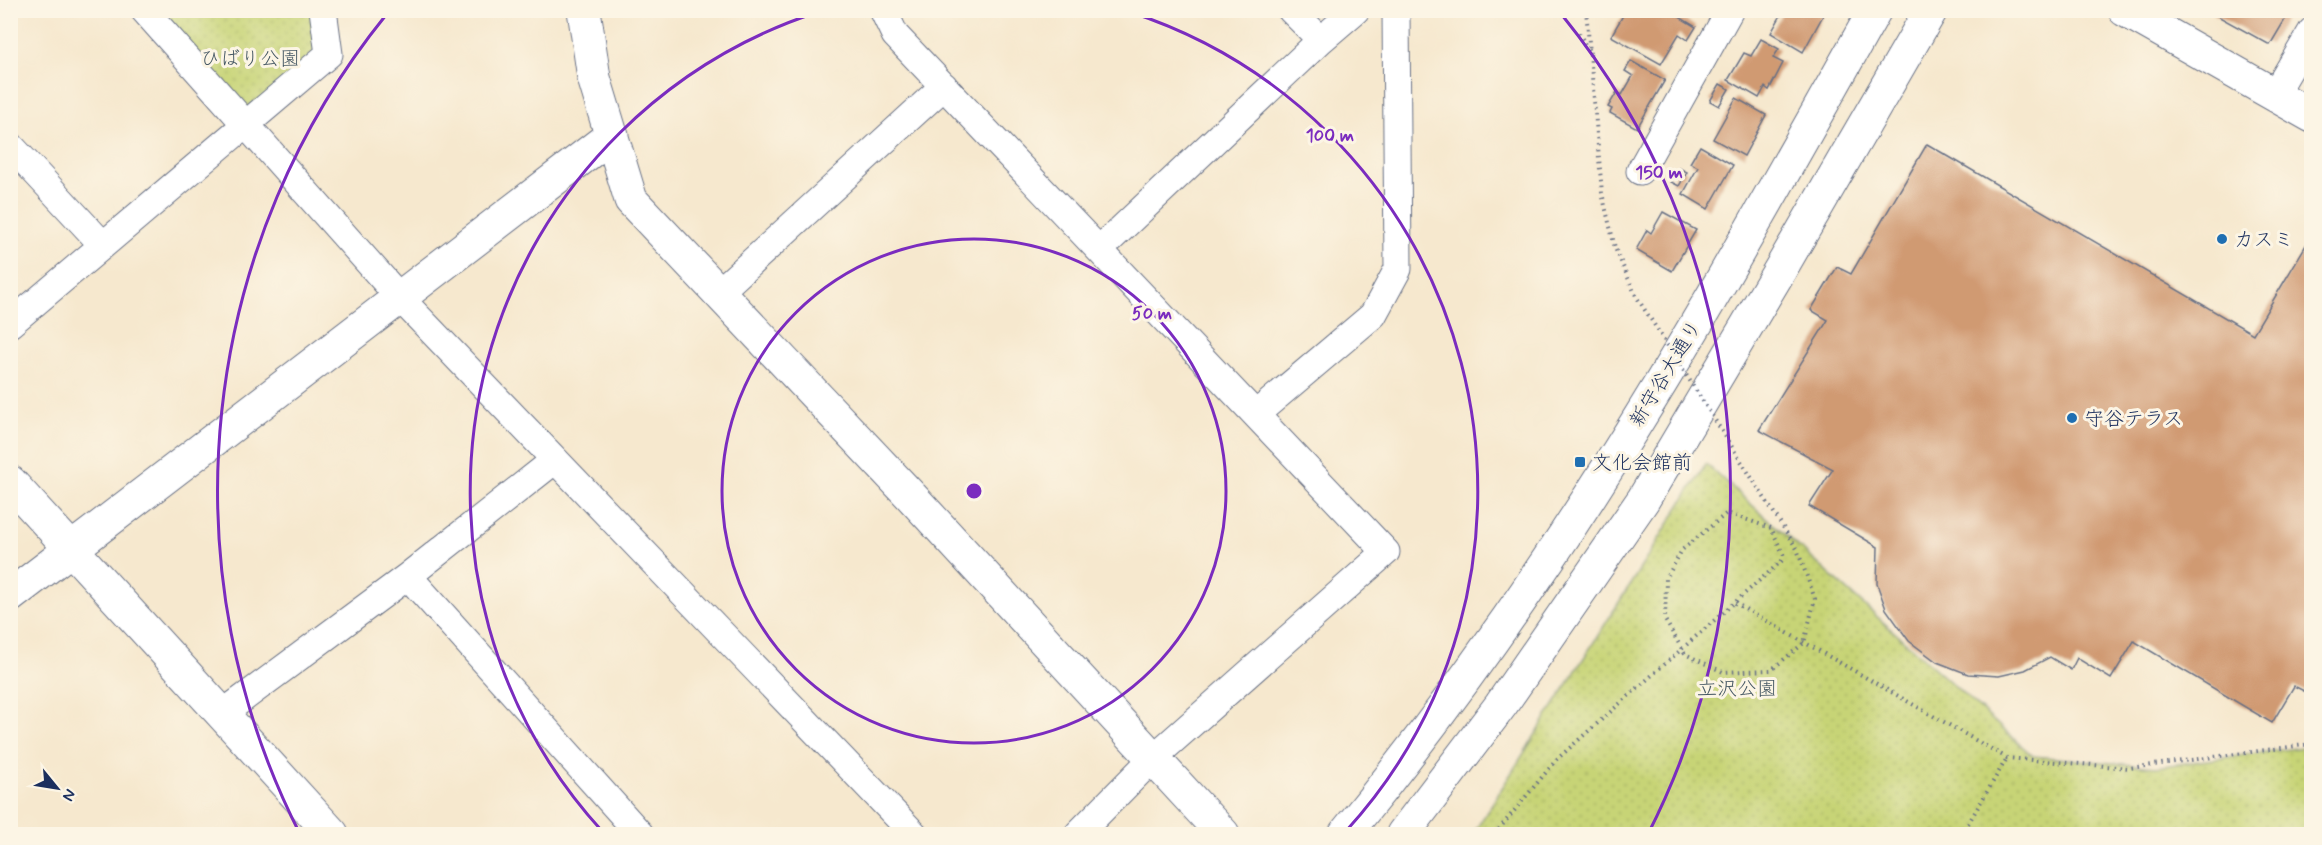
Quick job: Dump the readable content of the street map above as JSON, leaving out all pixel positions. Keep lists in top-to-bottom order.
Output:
{
  "streets": {
    "street": ["新守谷大通り"]
  },
  "parks": ["ひばり公園", "立沢公園"],
  "places": {
    "other": ["カスミ", "守谷テラス"],
    "transit": ["文化会館前"]
  },
  "north": "bottom right",
  "rings": ["100 m", "150 m", "50 m"]
}
